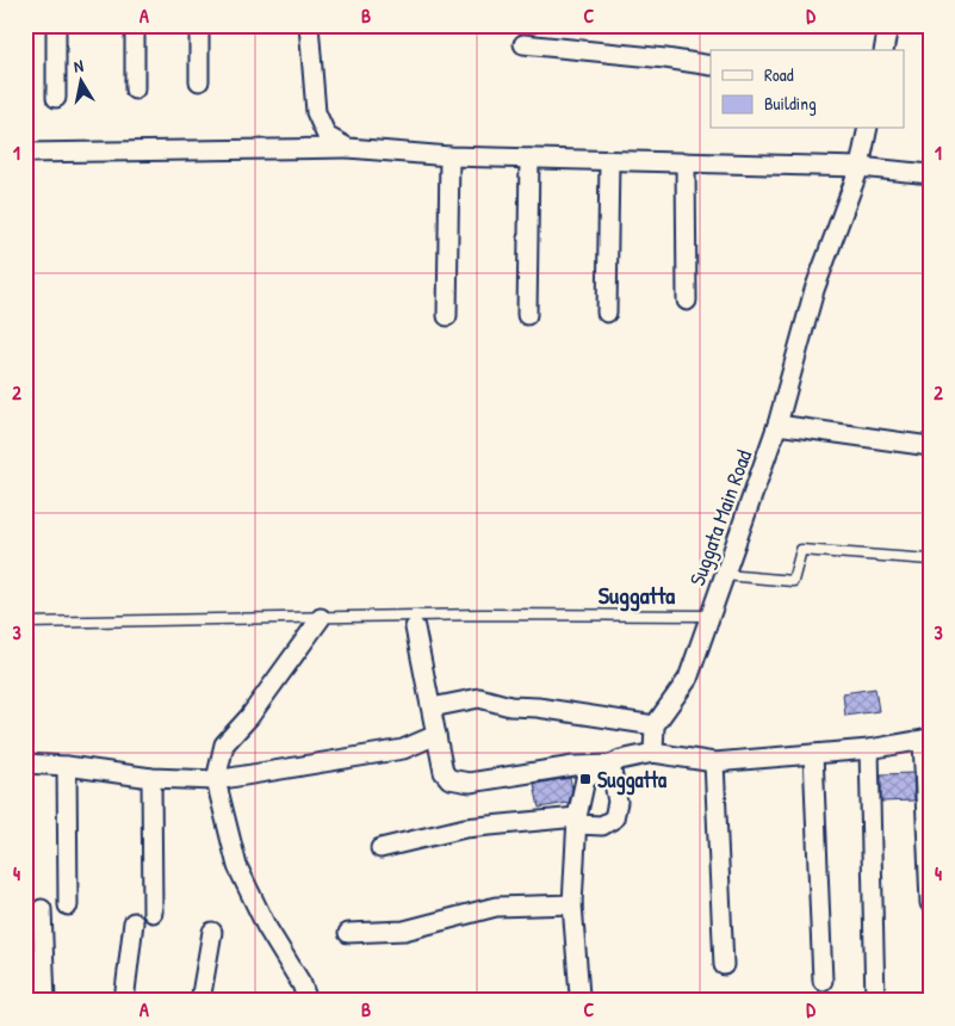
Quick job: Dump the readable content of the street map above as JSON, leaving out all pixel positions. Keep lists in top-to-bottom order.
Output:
{
  "streets": {
    "street": ["Suggata Main Road"]
  },
  "districts": ["Suggatta"],
  "places": {
    "transit": ["Suggatta"]
  },
  "legend": ["Road", "Building"],
  "north": "top",
  "grid": {
    "columns": [
      "A",
      "B",
      "C",
      "D"
    ],
    "rows": [
      "1",
      "2",
      "3",
      "4"
    ]
  }
}
